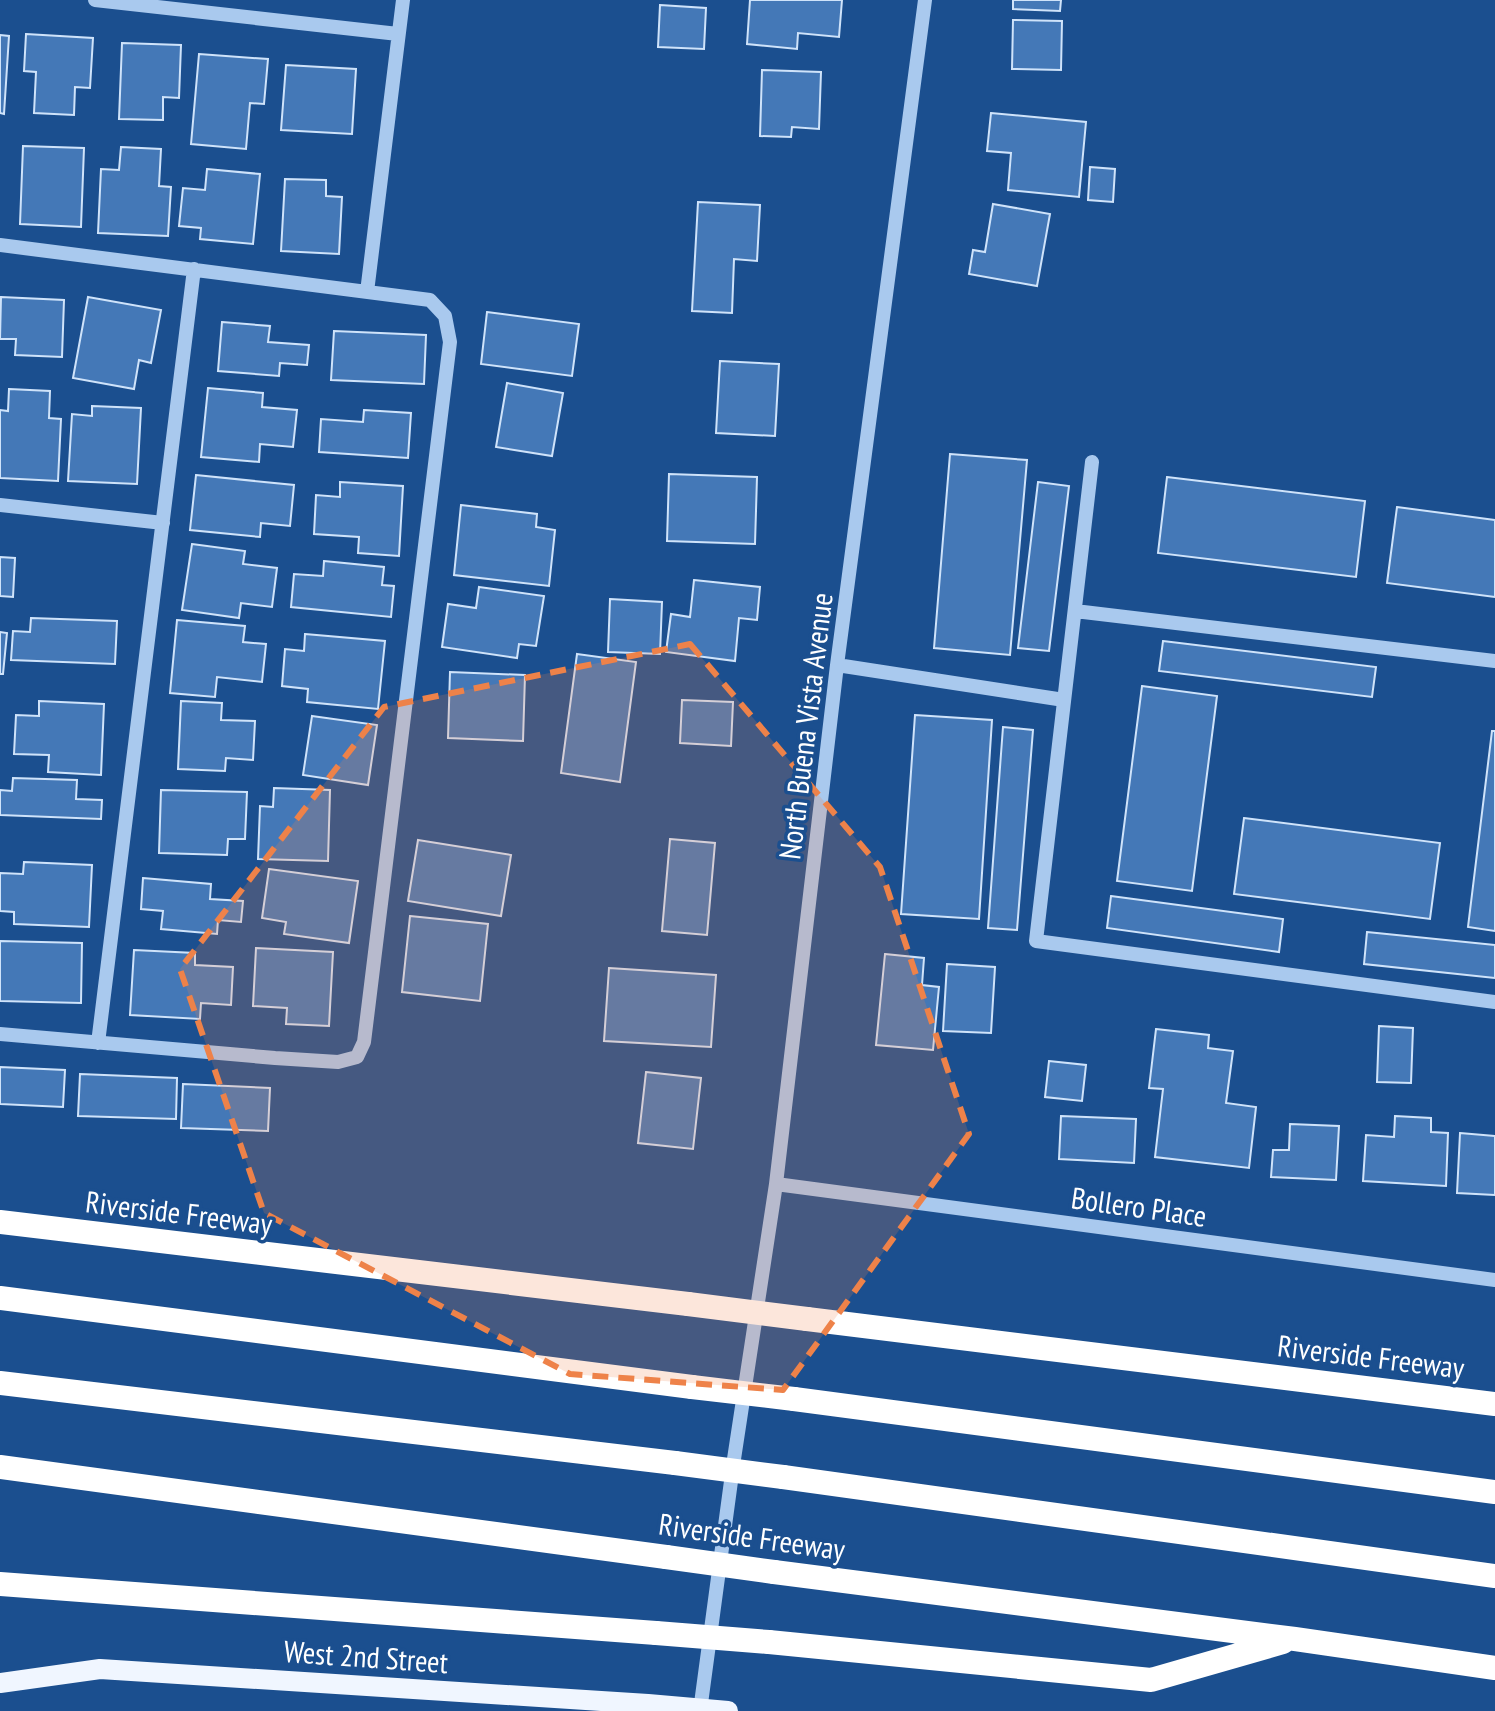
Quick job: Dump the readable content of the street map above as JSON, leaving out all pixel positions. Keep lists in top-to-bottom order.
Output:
{
  "streets": {
    "highway": ["Riverside Freeway"],
    "main road": ["West 2nd Street"],
    "street": ["North Buena Vista Avenue", "Bollero Place"]
  },
  "crossings": [
    ["North Buena Vista Avenue", "Bollero Place"],
    ["North Buena Vista Avenue", "West 2nd Street"]
  ]
}
